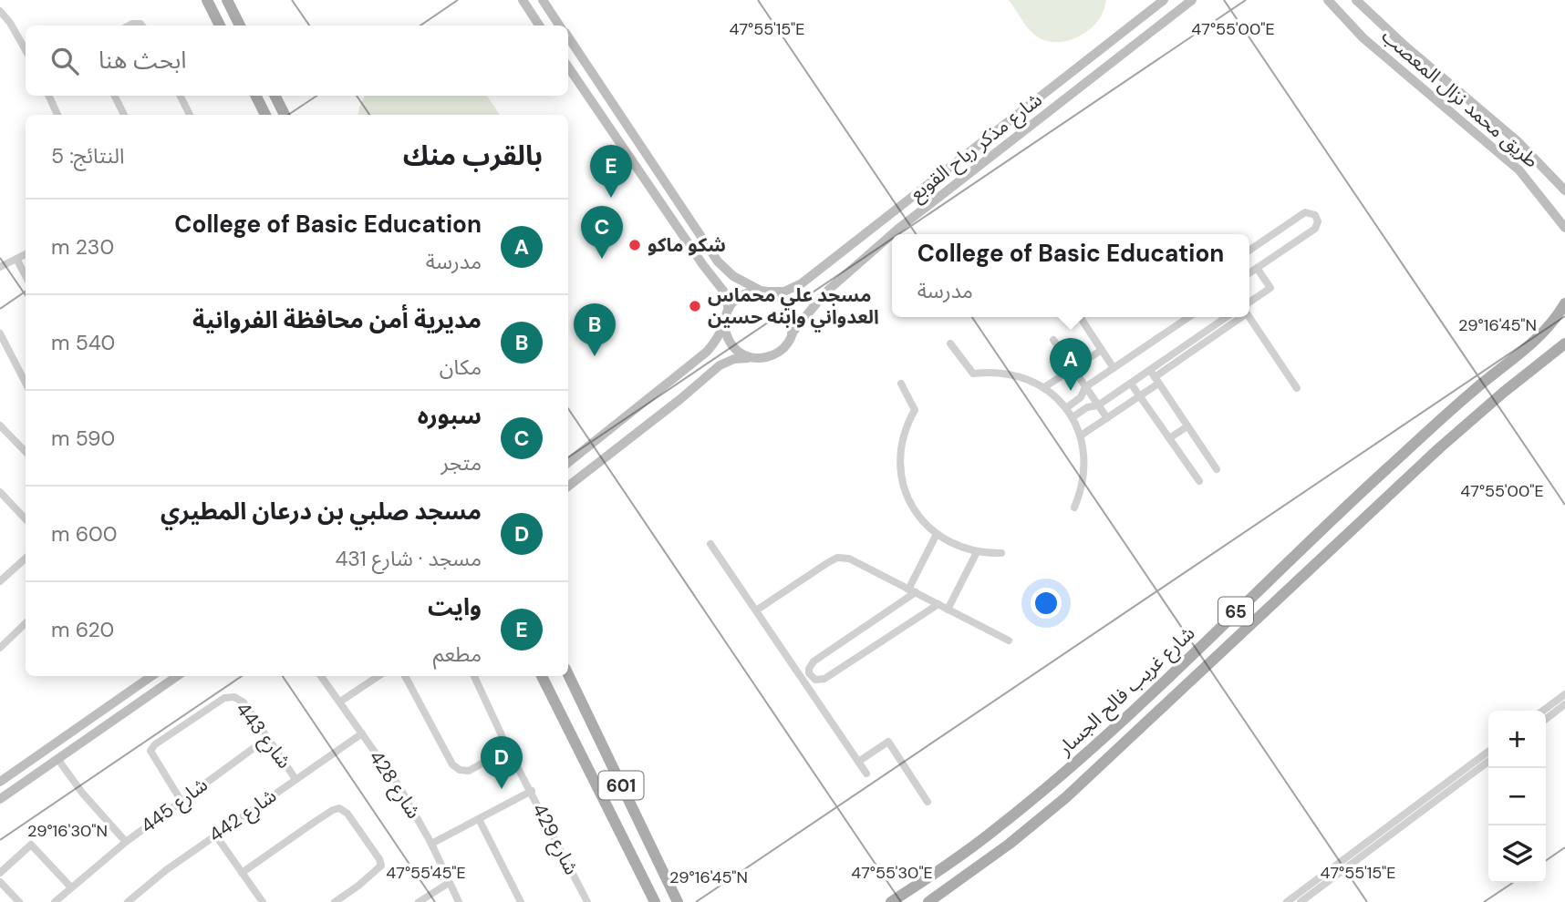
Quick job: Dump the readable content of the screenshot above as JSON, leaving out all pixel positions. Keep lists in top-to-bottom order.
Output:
{
  "streets": {
    "main road": ["65", "شارع غريب فالح الجسار", "601"],
    "street": [
      "طريق محمد نزال المعصب",
      "شارع مذكر رباح القوبع",
      "شارع 443",
      "شارع 428",
      "شارع 445",
      "شارع 442",
      "شارع 429"
    ]
  },
  "crossings": [
    ["شارع 443", "شارع 445"],
    ["شارع 443", "شارع 442"],
    ["شارع 428", "شارع 442"]
  ],
  "places": ["شكو ماكو", "مسجد علي محماس العدواني وابنه حسين"],
  "page": {
    "search": "ابحث هنا",
    "heading": ["بالقرب منك", "النتائج: 5"],
    "pins": [
      "E",
      "C",
      "B",
      "A",
      "D"
    ],
    "list": [
      {
        "mark": "A",
        "name": "College of Basic Education",
        "note": "مدرسة",
        "value": "230 m"
      },
      {
        "mark": "B",
        "name": "مديرية أمن محافظة الفروانية",
        "note": "مكان",
        "value": "540 m"
      },
      {
        "mark": "C",
        "name": "سبوره",
        "note": "متجر",
        "value": "590 m"
      },
      {
        "mark": "D",
        "name": "مسجد صلبي بن درعان المطيري",
        "note": "مسجد · شارع 431",
        "value": "600 m"
      },
      {
        "mark": "E",
        "name": "وايت",
        "note": "مطعم",
        "value": "620 m"
      }
    ],
    "popup": ["College of Basic Education", "مدرسة"],
    "map_buttons": ["+", "−"]
  },
  "coordinates": [
    "47°55'15\"E",
    "47°55'00\"E",
    "29°16'45\"N",
    "29°16'30\"N",
    "47°55'45\"E",
    "47°55'30\"E"
  ]
}
